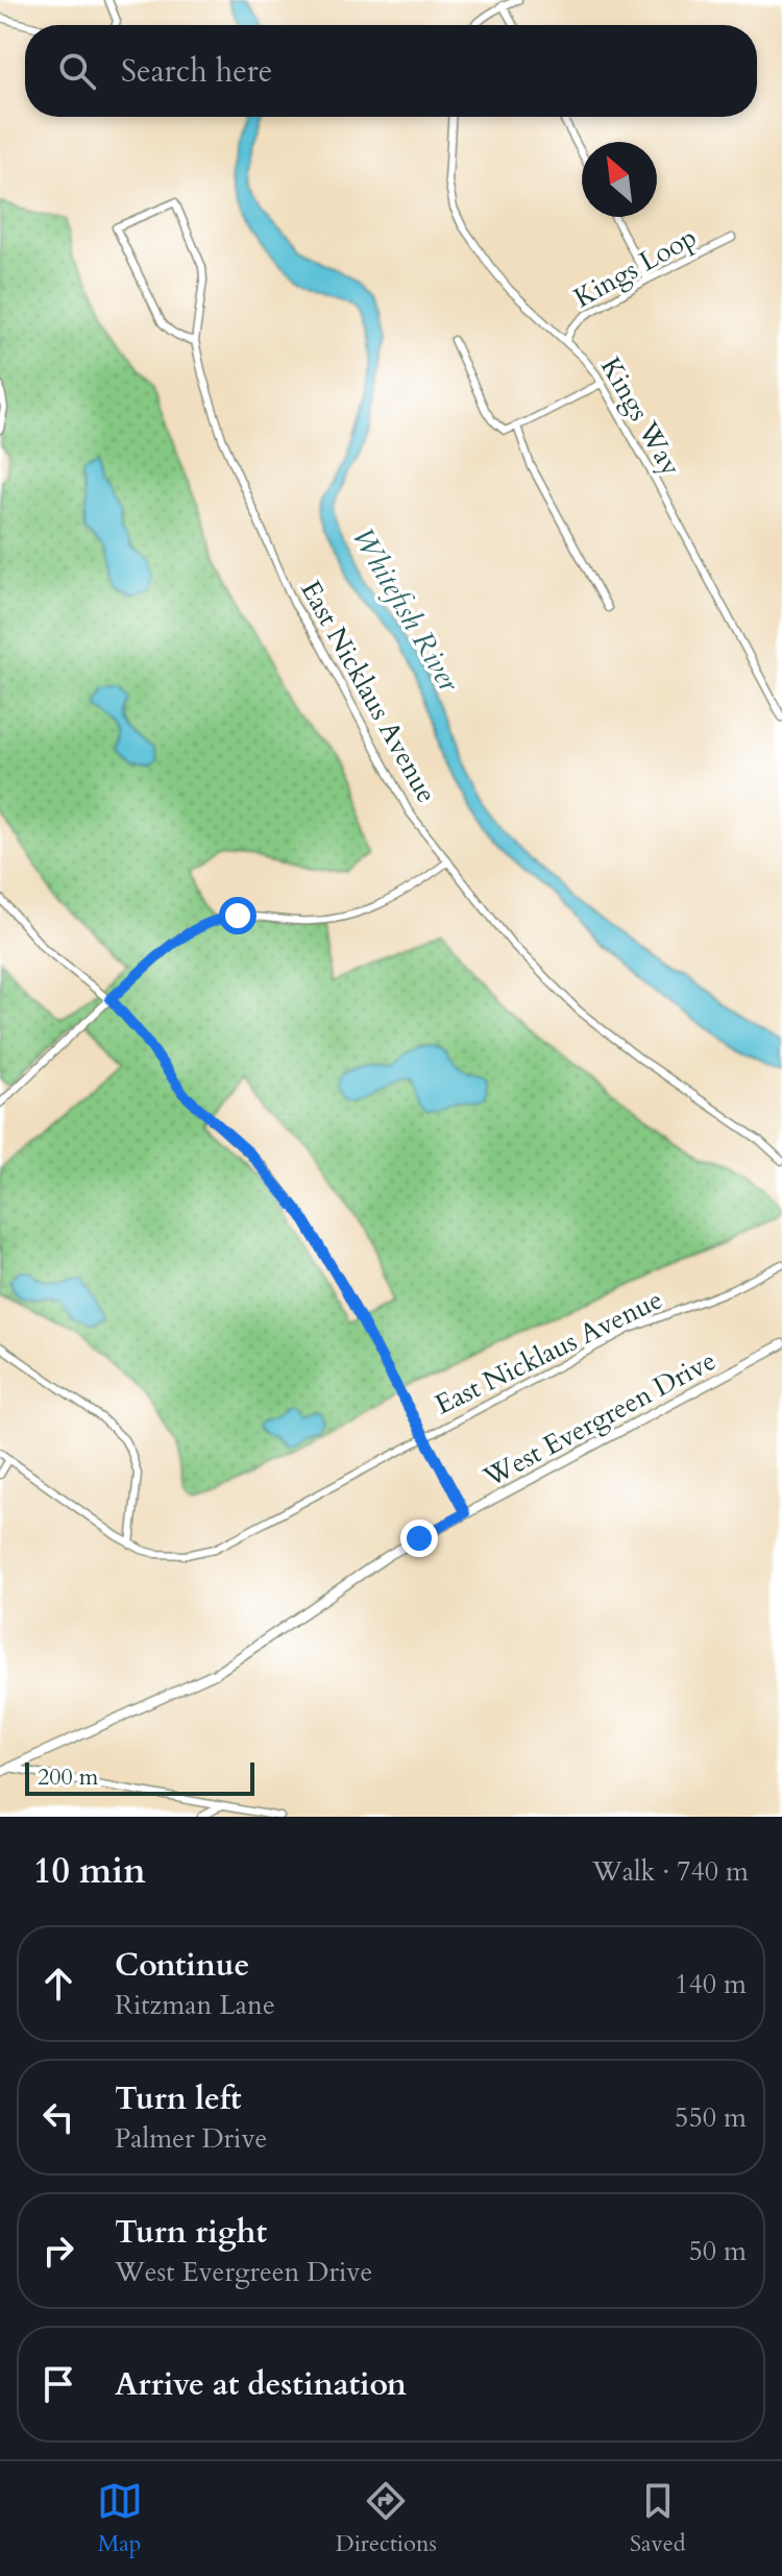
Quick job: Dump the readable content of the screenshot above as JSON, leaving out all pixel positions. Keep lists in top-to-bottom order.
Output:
{
  "streets": {
    "street": [
      "Kings Loop",
      "Kings Way",
      "East Nicklaus Avenue",
      "West Evergreen Drive"
    ]
  },
  "crossings": [
    ["Kings Loop", "Kings Way"]
  ],
  "water": ["Whitefish River"],
  "scale_bar": "200 m",
  "north": "top left",
  "page": {
    "search": "Search here",
    "scale": "200 m",
    "heading": ["10 min", "Walk · 740 m"],
    "list": [
      ["Continue", "Ritzman Lane", "140 m"],
      ["Turn left", "Palmer Drive", "550 m"],
      ["Turn right", "West Evergreen Drive", "50 m"],
      "Arrive at destination"
    ],
    "nav": ["Map", "Directions", "Saved"]
  }
}
